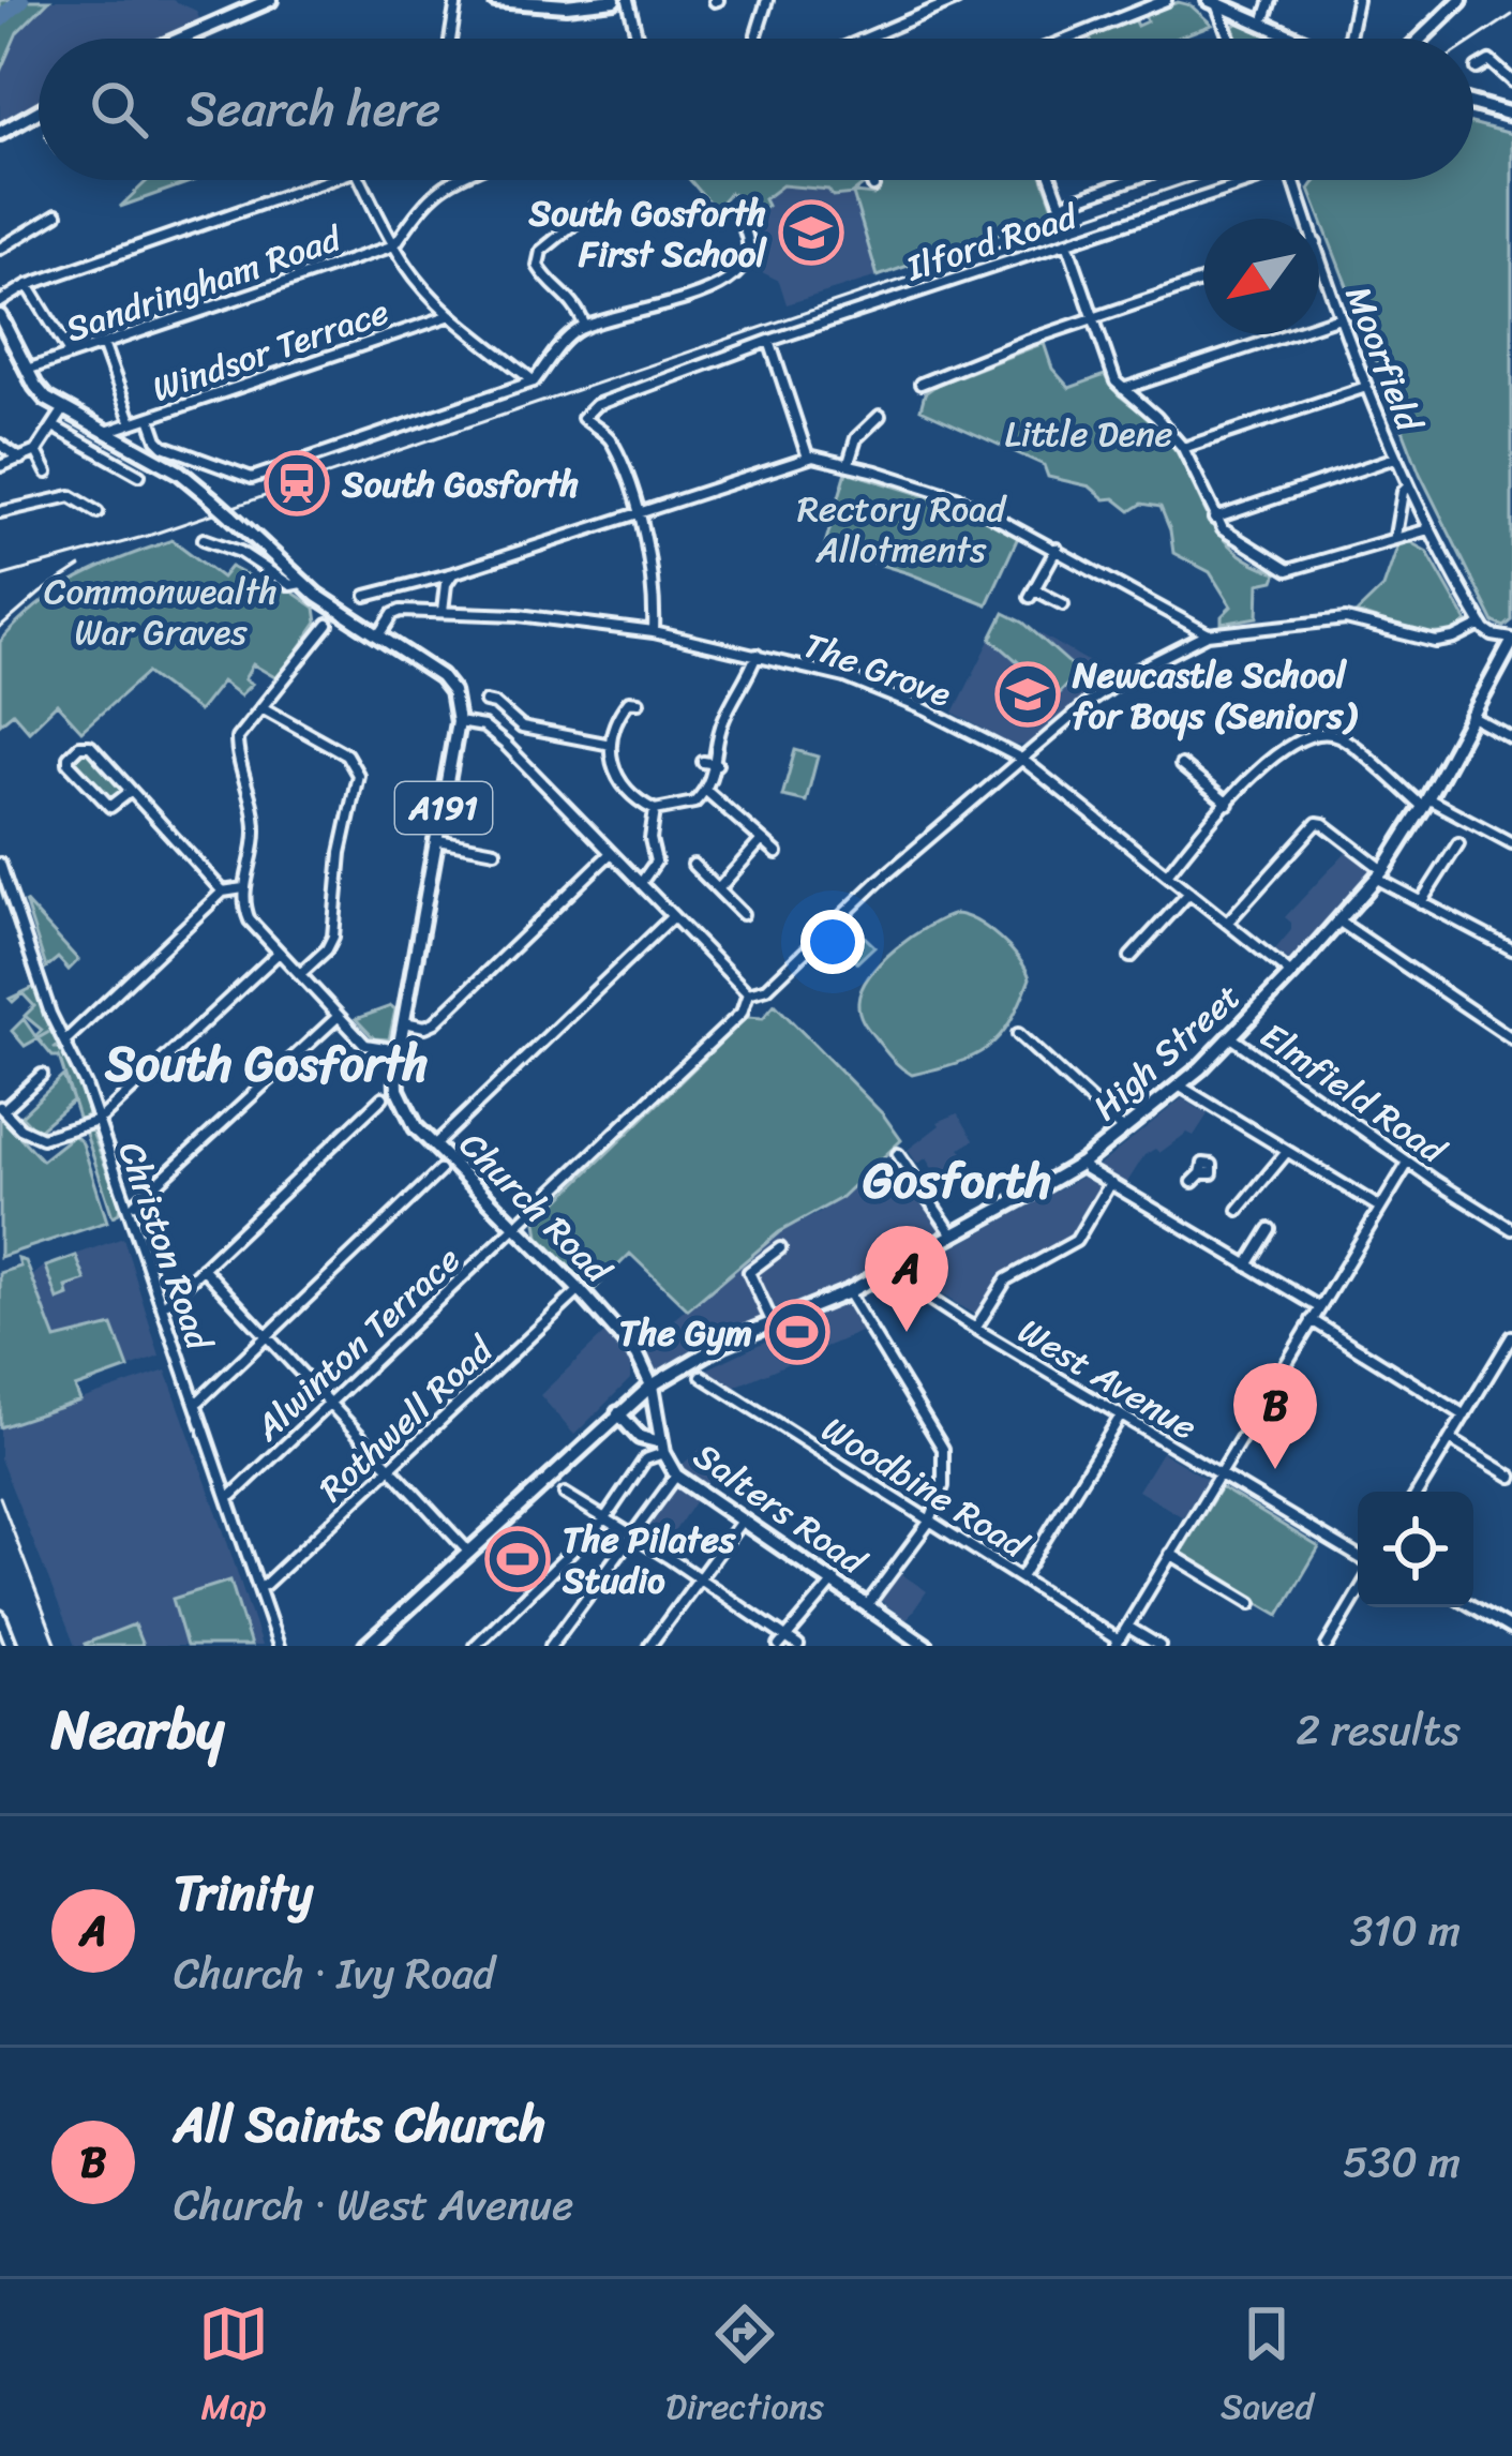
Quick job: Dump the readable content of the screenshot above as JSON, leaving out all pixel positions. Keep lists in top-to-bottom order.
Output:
{
  "streets": {
    "main road": [
      "A191",
      "High Street",
      "Church Road",
      "Salters Road"
    ],
    "street": [
      "Ilford Road",
      "Sandringham Road",
      "Windsor Terrace",
      "Moorfield",
      "The Grove",
      "Elmfield Road",
      "Christon Road",
      "Alwinton Terrace",
      "West Avenue",
      "Rothwell Road",
      "Woodbine Road"
    ]
  },
  "crossings": [
    ["The Grove", "High Street"],
    ["A191", "Church Road"],
    ["High Street", "Elmfield Road"],
    ["High Street", "Church Road"],
    ["High Street", "West Avenue"],
    ["High Street", "Salters Road"],
    ["Church Road", "Alwinton Terrace"],
    ["Church Road", "Rothwell Road"],
    ["Church Road", "Salters Road"]
  ],
  "districts": ["South Gosforth", "Gosforth"],
  "parks": ["Little Dene", "Rectory Road Allotments", "Commonwealth War Graves"],
  "places": {
    "school or university": ["South Gosforth First School", "Newcastle School for Boys (Seniors)"],
    "station": ["South Gosforth"],
    "sports": ["The Gym", "The Pilates Studio"]
  },
  "north": "bottom left",
  "page": {
    "search": "Search here",
    "pins": ["A", "B"],
    "heading": ["Nearby", "2 results"],
    "list": [
      {
        "mark": "A",
        "name": "Trinity",
        "note": "Church · Ivy Road",
        "value": "310 m"
      },
      {
        "mark": "B",
        "name": "All Saints Church",
        "note": "Church · West Avenue",
        "value": "530 m"
      }
    ],
    "nav": ["Map", "Directions", "Saved"]
  }
}
